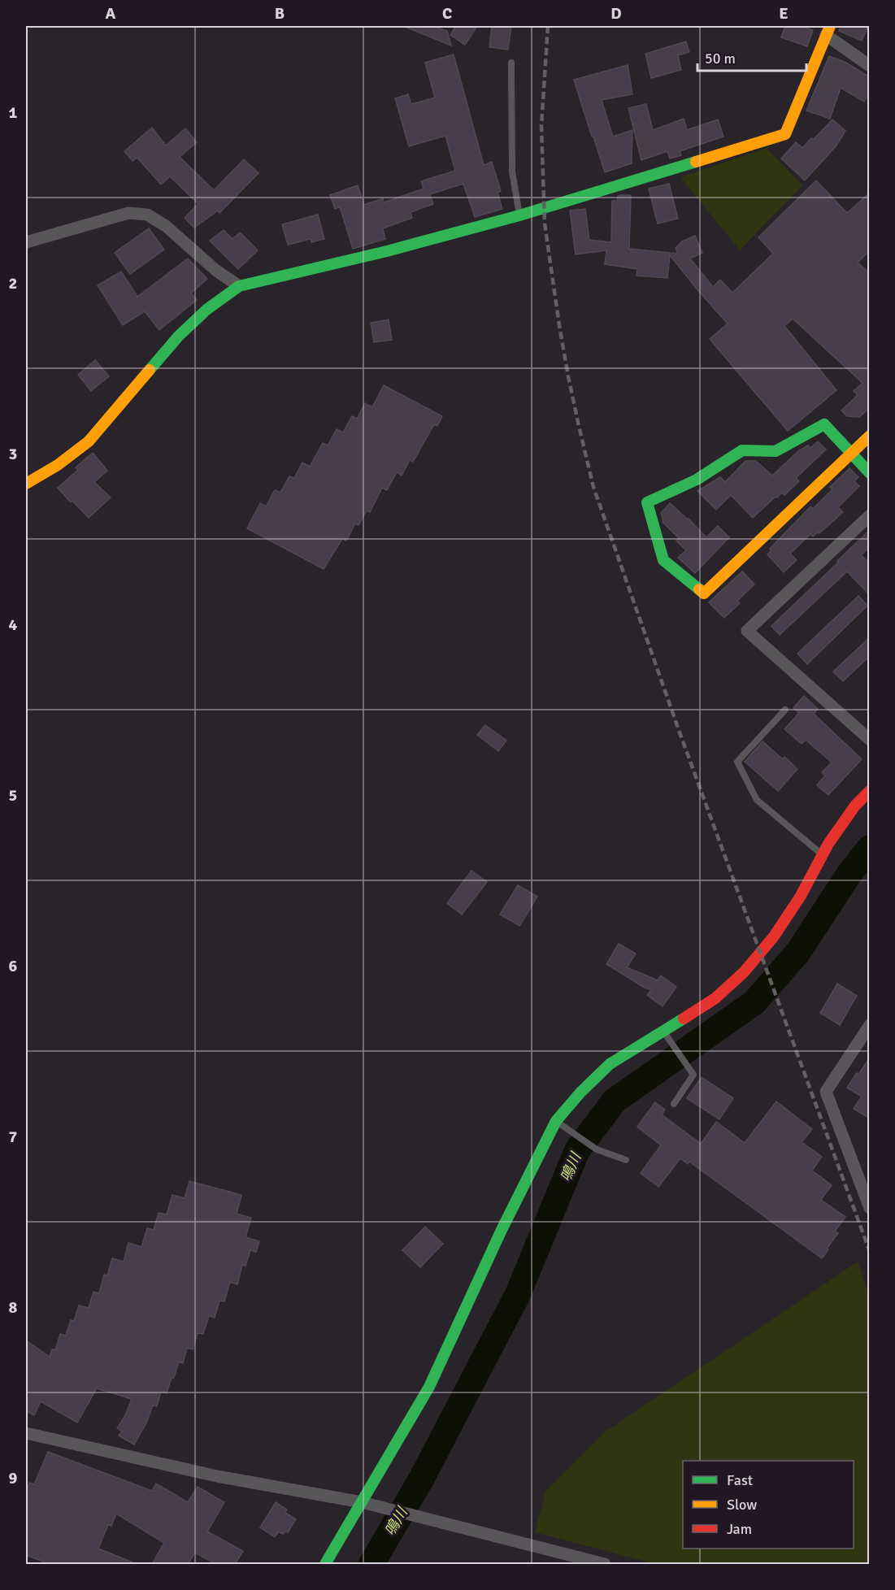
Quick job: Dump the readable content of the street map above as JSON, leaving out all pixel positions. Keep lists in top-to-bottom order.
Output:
{
  "water": ["鳴川"],
  "legend": ["Fast", "Slow", "Jam"],
  "scale_bar": "50 m",
  "grid": {
    "columns": [
      "A",
      "B",
      "C",
      "D",
      "E"
    ],
    "rows": [
      "1",
      "2",
      "3",
      "4",
      "5",
      "6",
      "7",
      "8",
      "9"
    ]
  }
}
